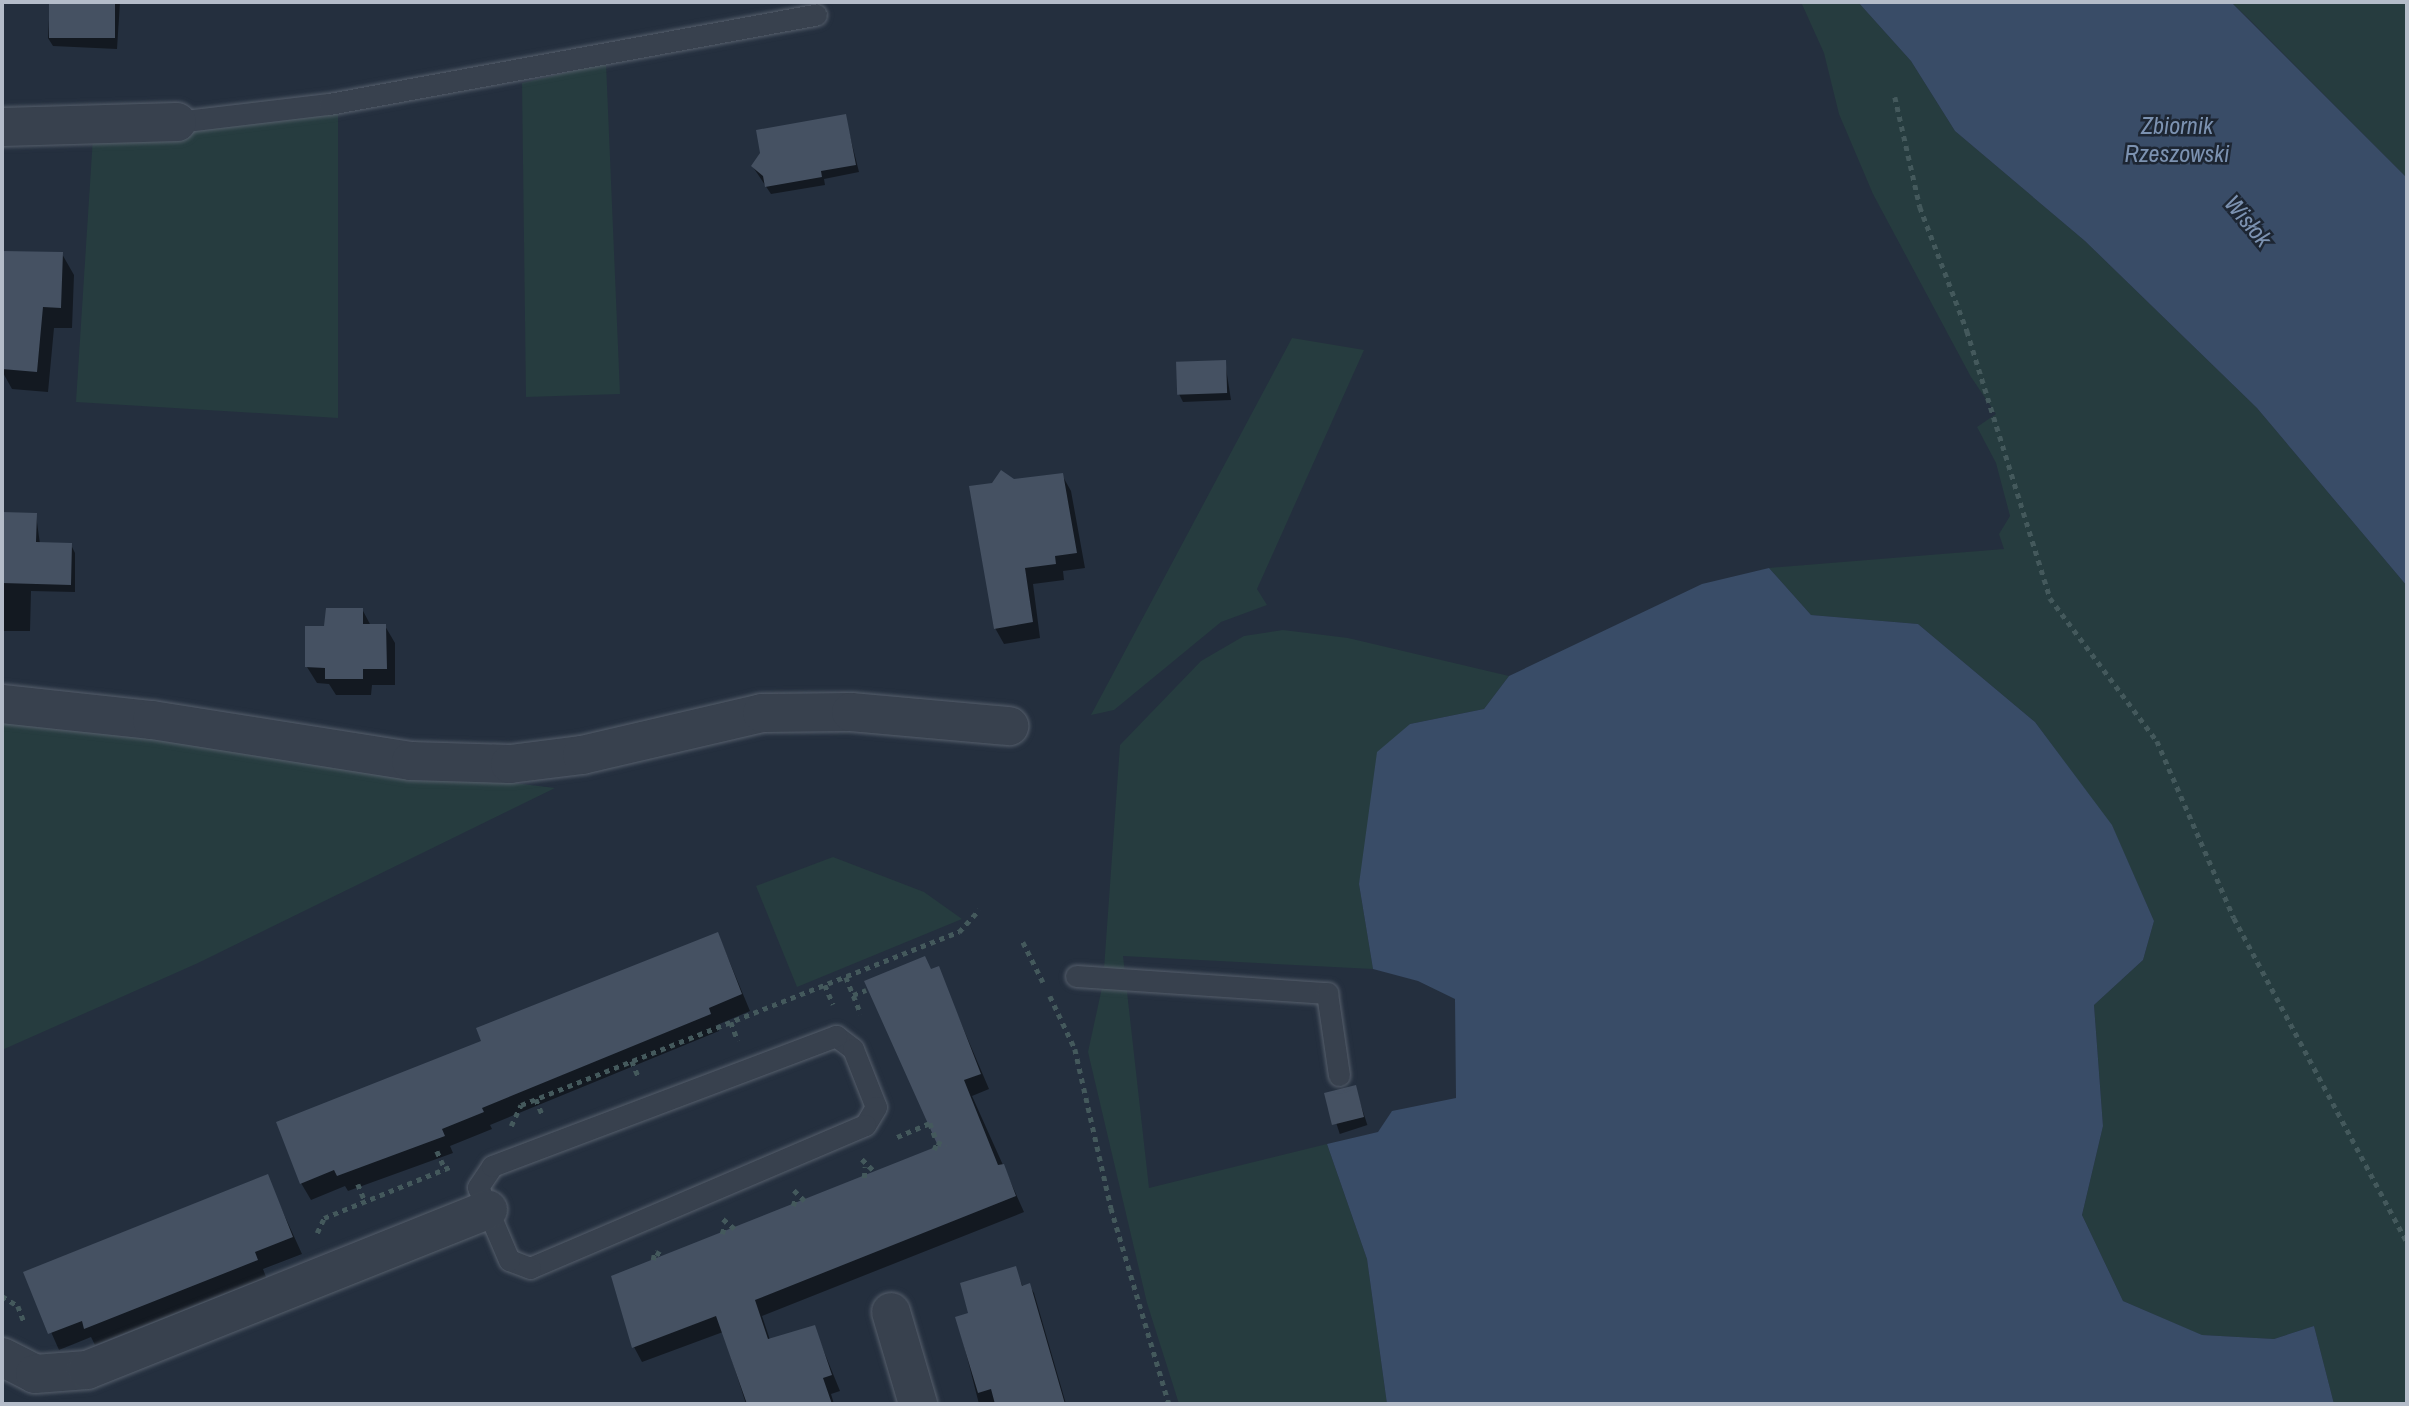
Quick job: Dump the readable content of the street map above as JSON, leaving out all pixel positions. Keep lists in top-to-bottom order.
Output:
{
  "water": ["Zbiornik Rzeszowski", "Wisłok"]
}
